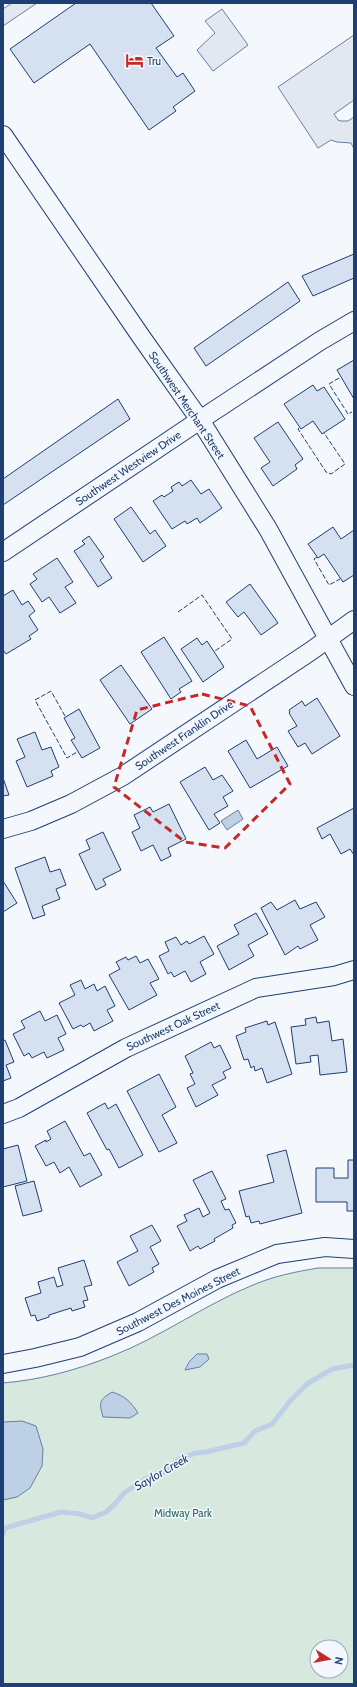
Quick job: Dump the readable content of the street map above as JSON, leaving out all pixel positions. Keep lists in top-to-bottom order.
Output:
{
  "streets": {
    "street": [
      "Southwest Merchant Street",
      "Southwest Westview Drive",
      "Southwest Franklin Drive",
      "Southwest Oak Street",
      "Southwest Des Moines Street"
    ]
  },
  "crossings": [
    ["Southwest Merchant Street", "Southwest Westview Drive"],
    ["Southwest Merchant Street", "Southwest Franklin Drive"]
  ],
  "water": ["Saylor Creek"],
  "parks": ["Midway Park"],
  "places": {
    "hotel": ["Tru"]
  },
  "north": "right"
}
